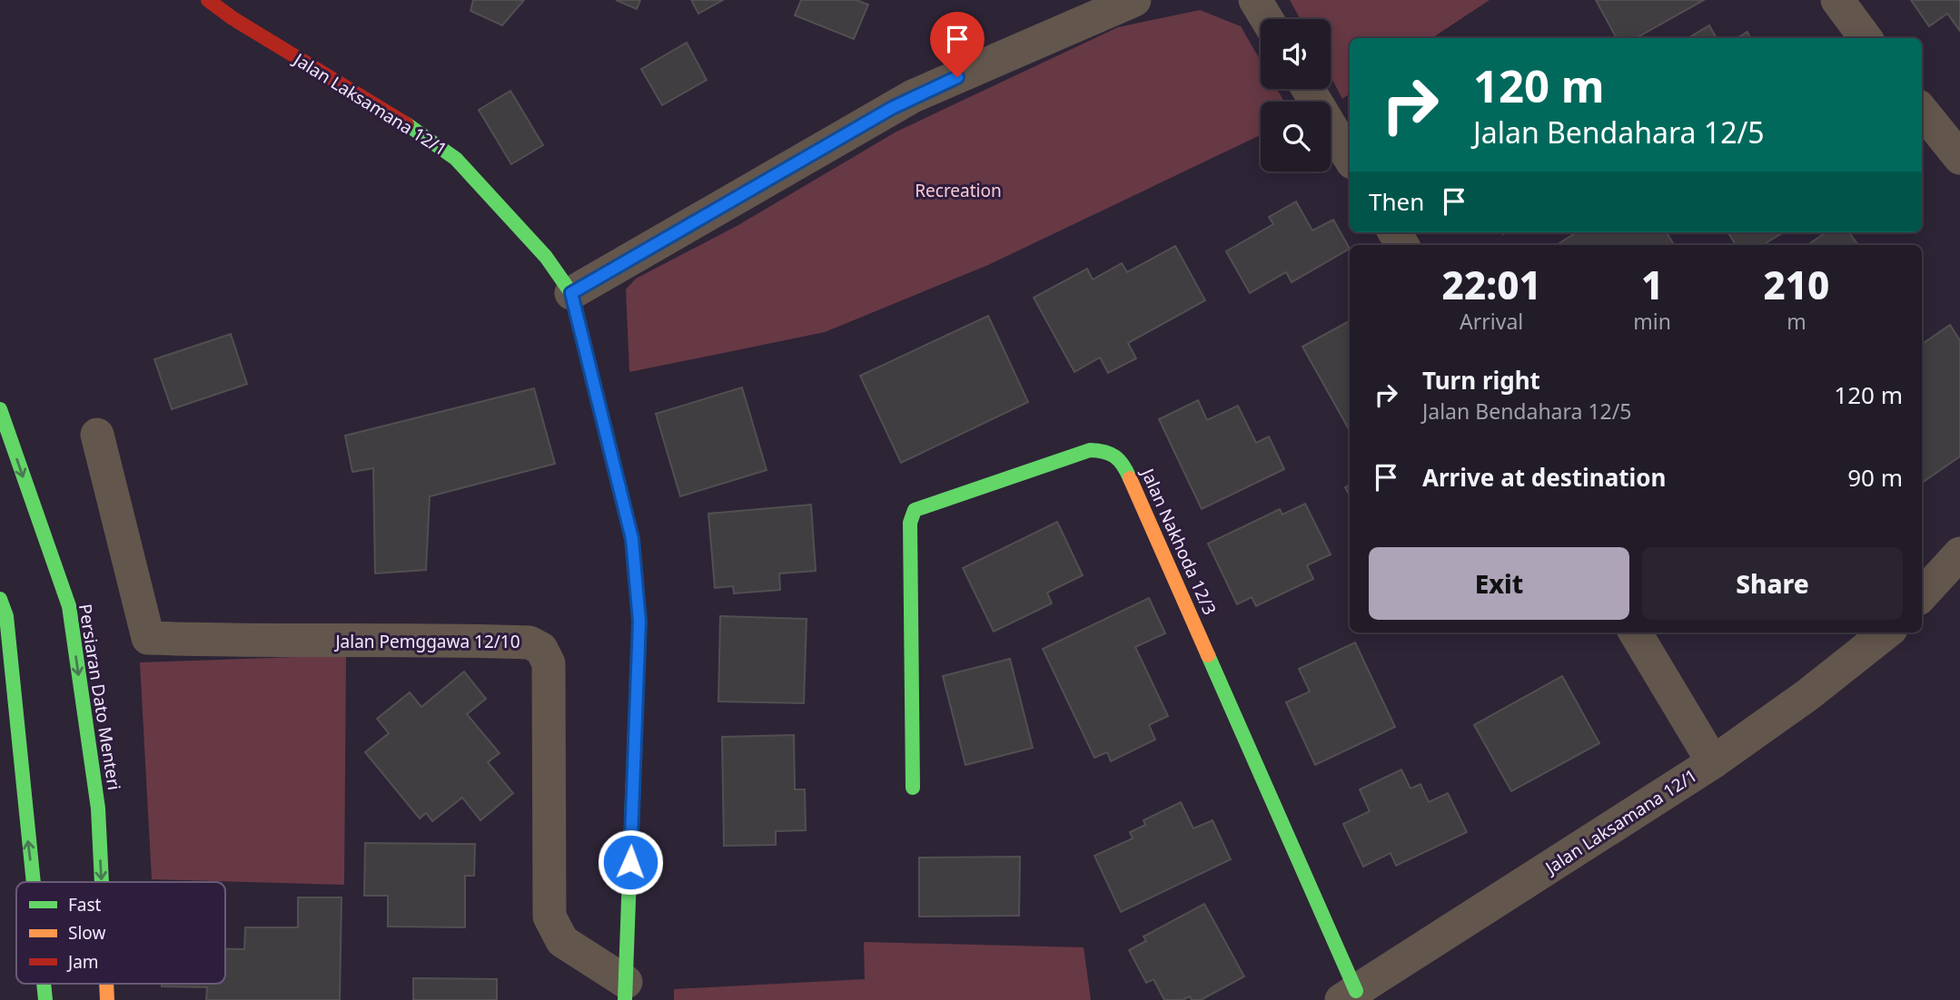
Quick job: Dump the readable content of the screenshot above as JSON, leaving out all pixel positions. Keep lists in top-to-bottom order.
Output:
{
  "streets": {
    "street": [
      "Jalan Laksamana 12/1",
      "Jalan Nakhoda 12/3",
      "Jalan Pemggawa 12/10",
      "Persiaran Dato Menteri"
    ]
  },
  "crossings": [
    ["Jalan Laksamana 12/1", "Jalan Nakhoda 12/3"],
    ["Jalan Laksamana 12/1", "Jalan Pemggawa 12/10"]
  ],
  "parks": ["Recreation"],
  "legend": ["Fast", "Slow", "Jam"],
  "page": {
    "turn": ["120 m", "Jalan Bendahara 12/5"],
    "then": "Then",
    "eta": [
      "22:01",
      "Arrival",
      "1",
      "min",
      "210",
      "m"
    ],
    "list": [
      {
        "name": "Turn right",
        "note": "Jalan Bendahara 12/5",
        "value": "120 m"
      },
      {
        "name": "Arrive at destination",
        "value": "90 m"
      }
    ],
    "buttons": ["Exit", "Share"]
  }
}
